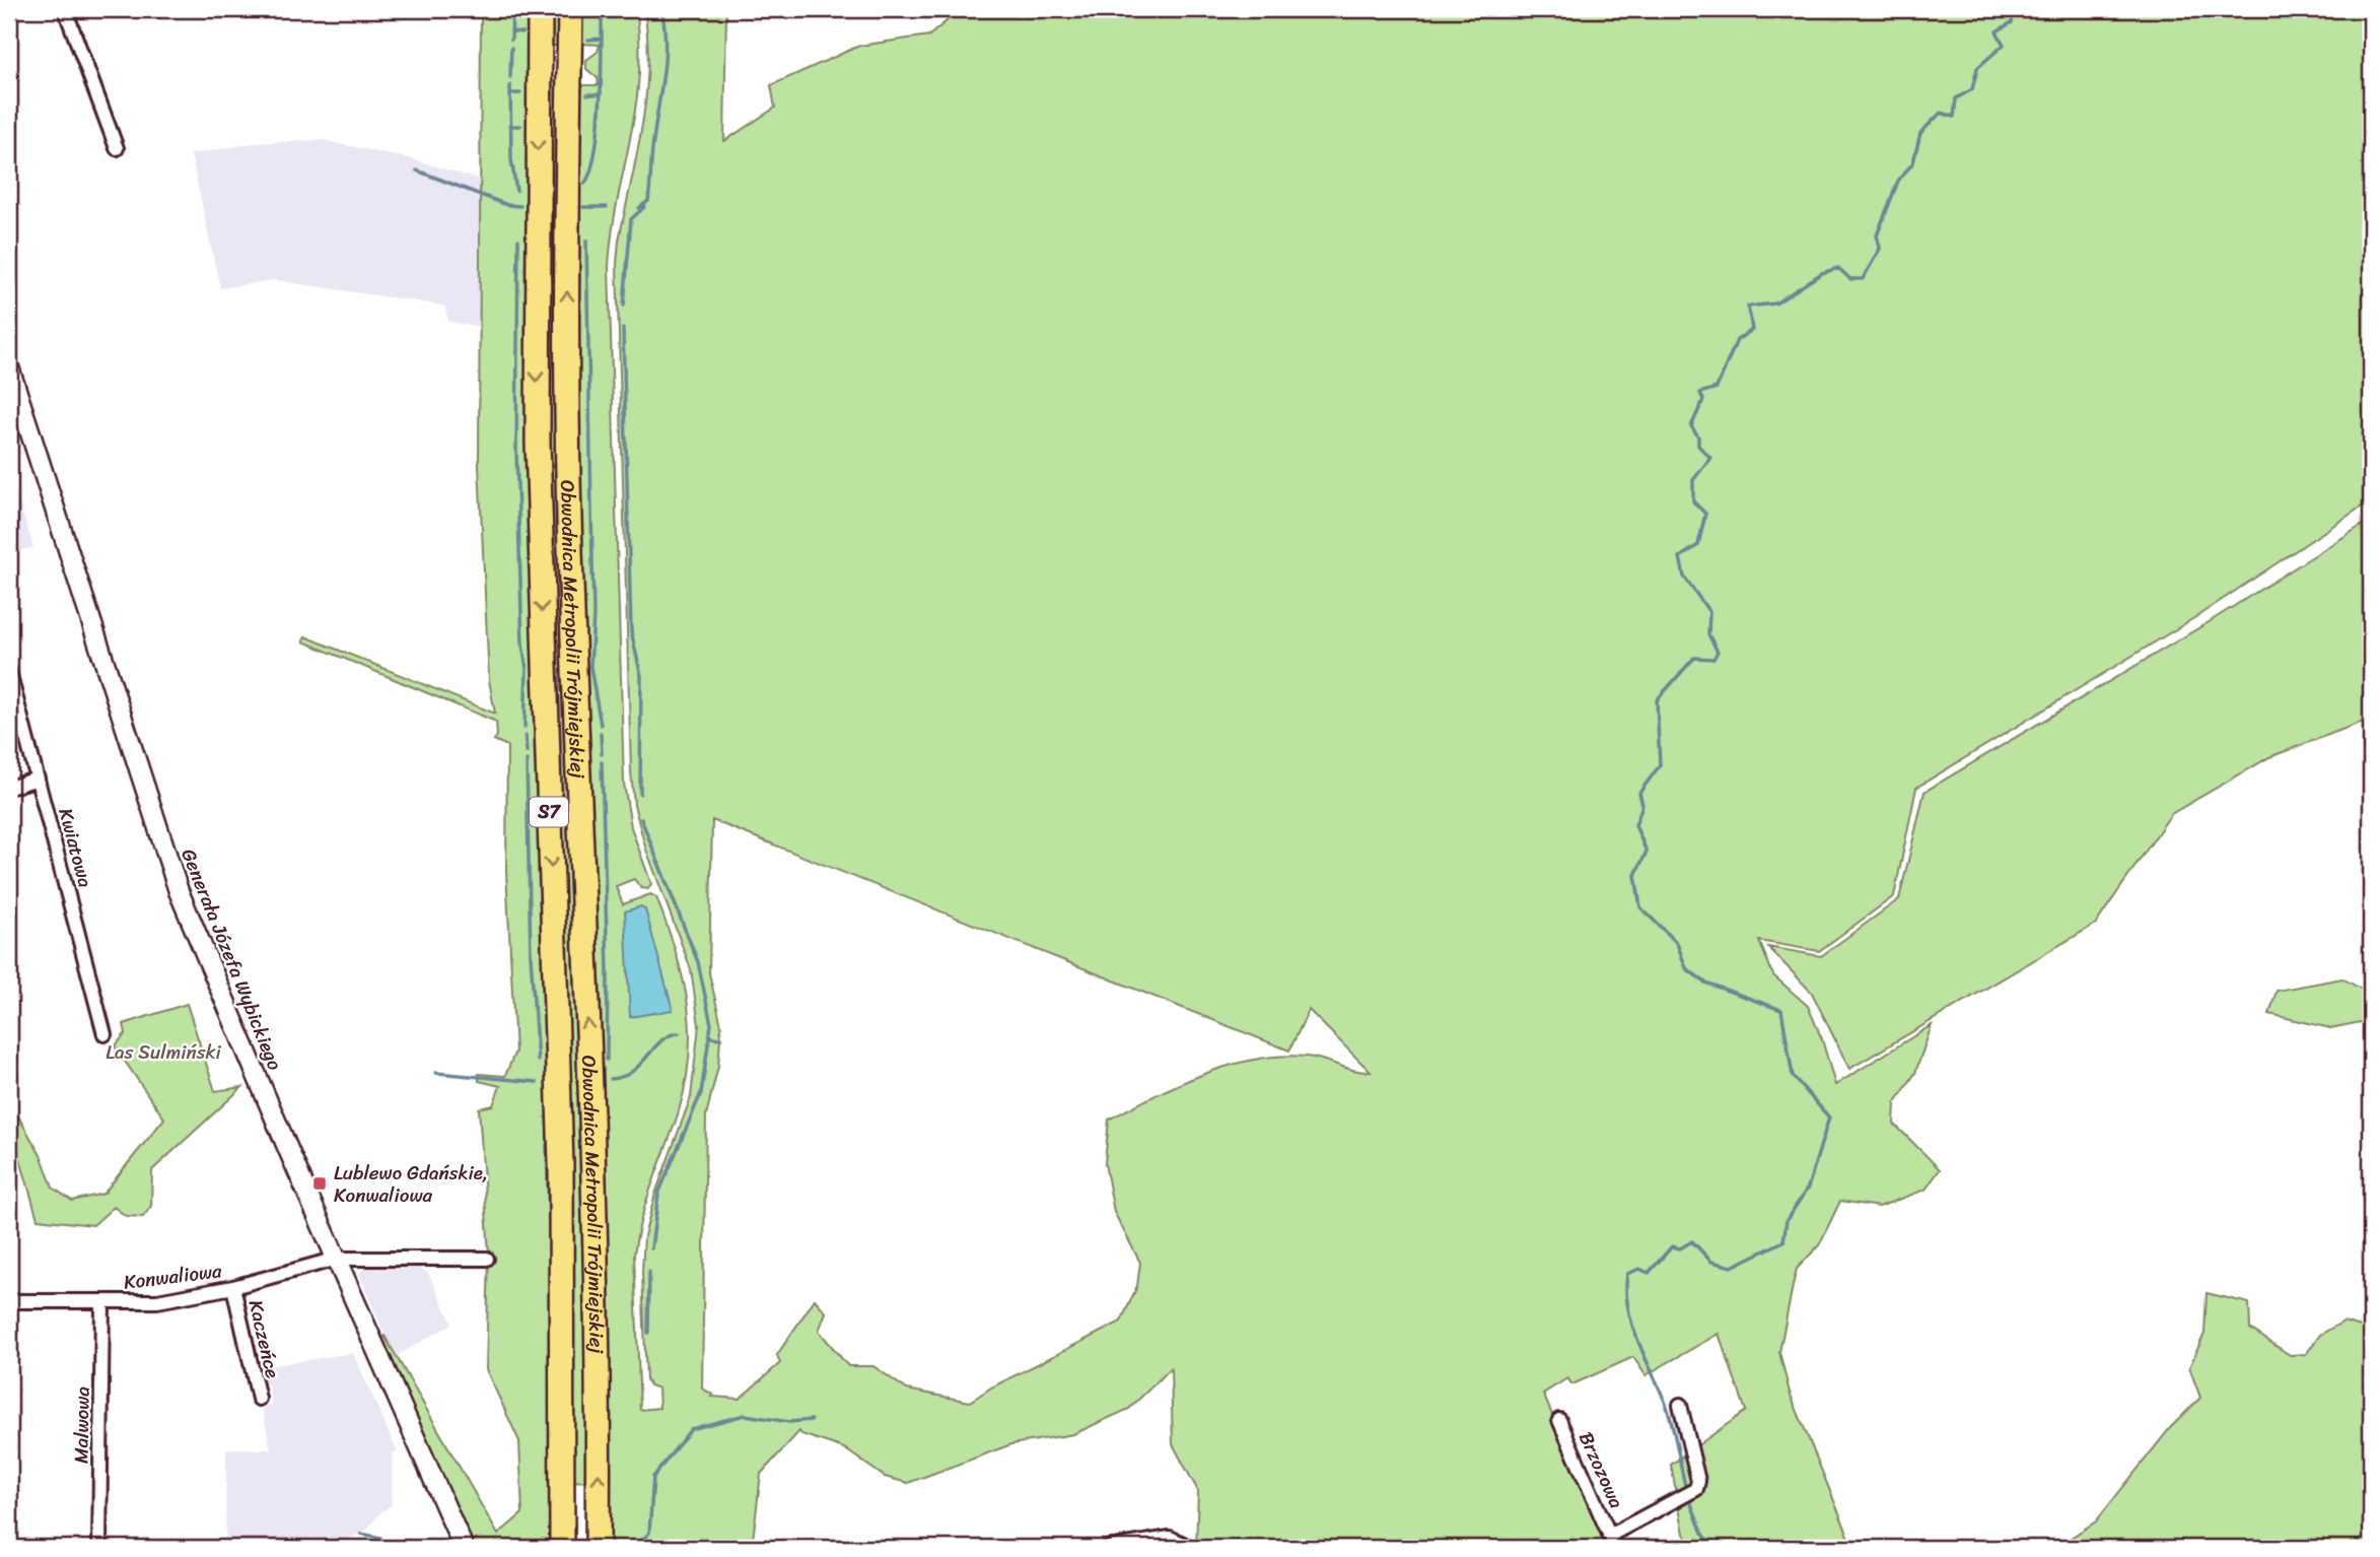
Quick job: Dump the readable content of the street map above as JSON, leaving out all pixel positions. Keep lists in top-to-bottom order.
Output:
{
  "streets": {
    "highway": ["Obwodnica Metropolii Trójmiejskiej", "S7"],
    "main road": ["Generała Józefa Wybickiego"],
    "street": [
      "Kwiatowa",
      "Konwaliowa",
      "Kaczeńce",
      "Malwowa",
      "Brzozowa"
    ]
  },
  "crossings": [
    ["Generała Józefa Wybickiego", "Konwaliowa"],
    ["Konwaliowa", "Kaczeńce"],
    ["Konwaliowa", "Malwowa"]
  ],
  "parks": ["Las Sulmiński"],
  "places": {
    "transit": ["Lublewo Gdańskie, Konwaliowa"]
  }
}
